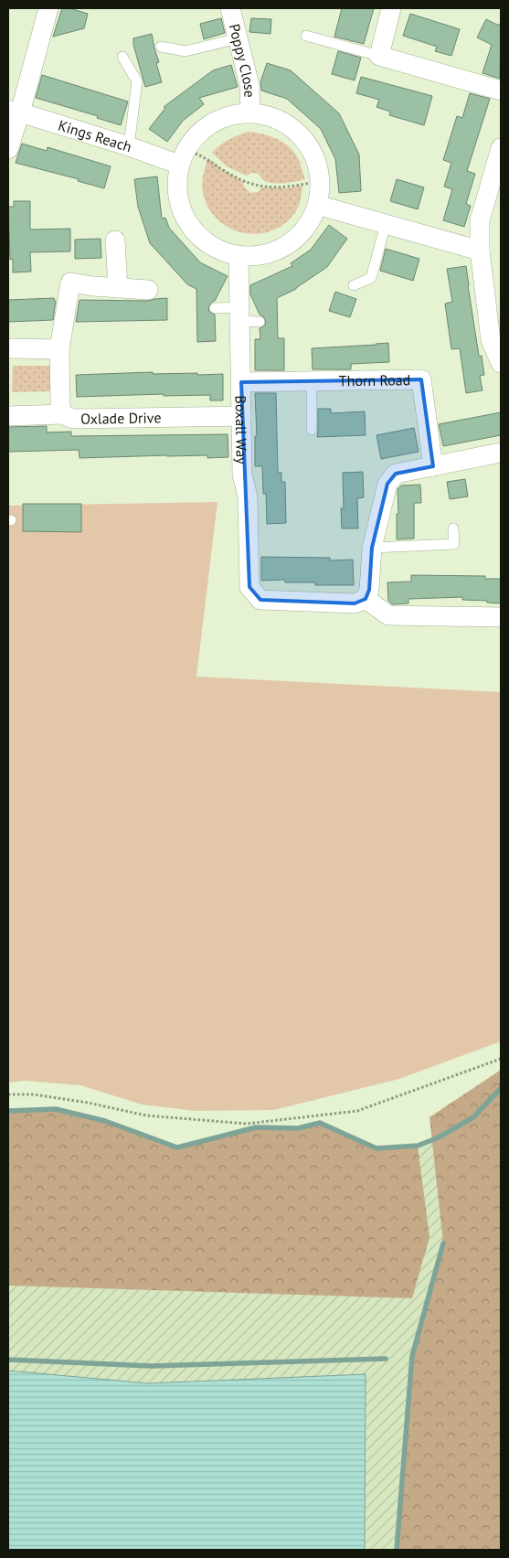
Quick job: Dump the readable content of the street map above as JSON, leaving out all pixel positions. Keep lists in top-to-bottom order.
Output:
{
  "streets": {
    "street": [
      "Poppy Close",
      "Kings Reach",
      "Thorn Road",
      "Oxlade Drive",
      "Boxall Way"
    ]
  },
  "crossings": [
    ["Thorn Road", "Boxall Way"],
    ["Oxlade Drive", "Boxall Way"]
  ]
}
